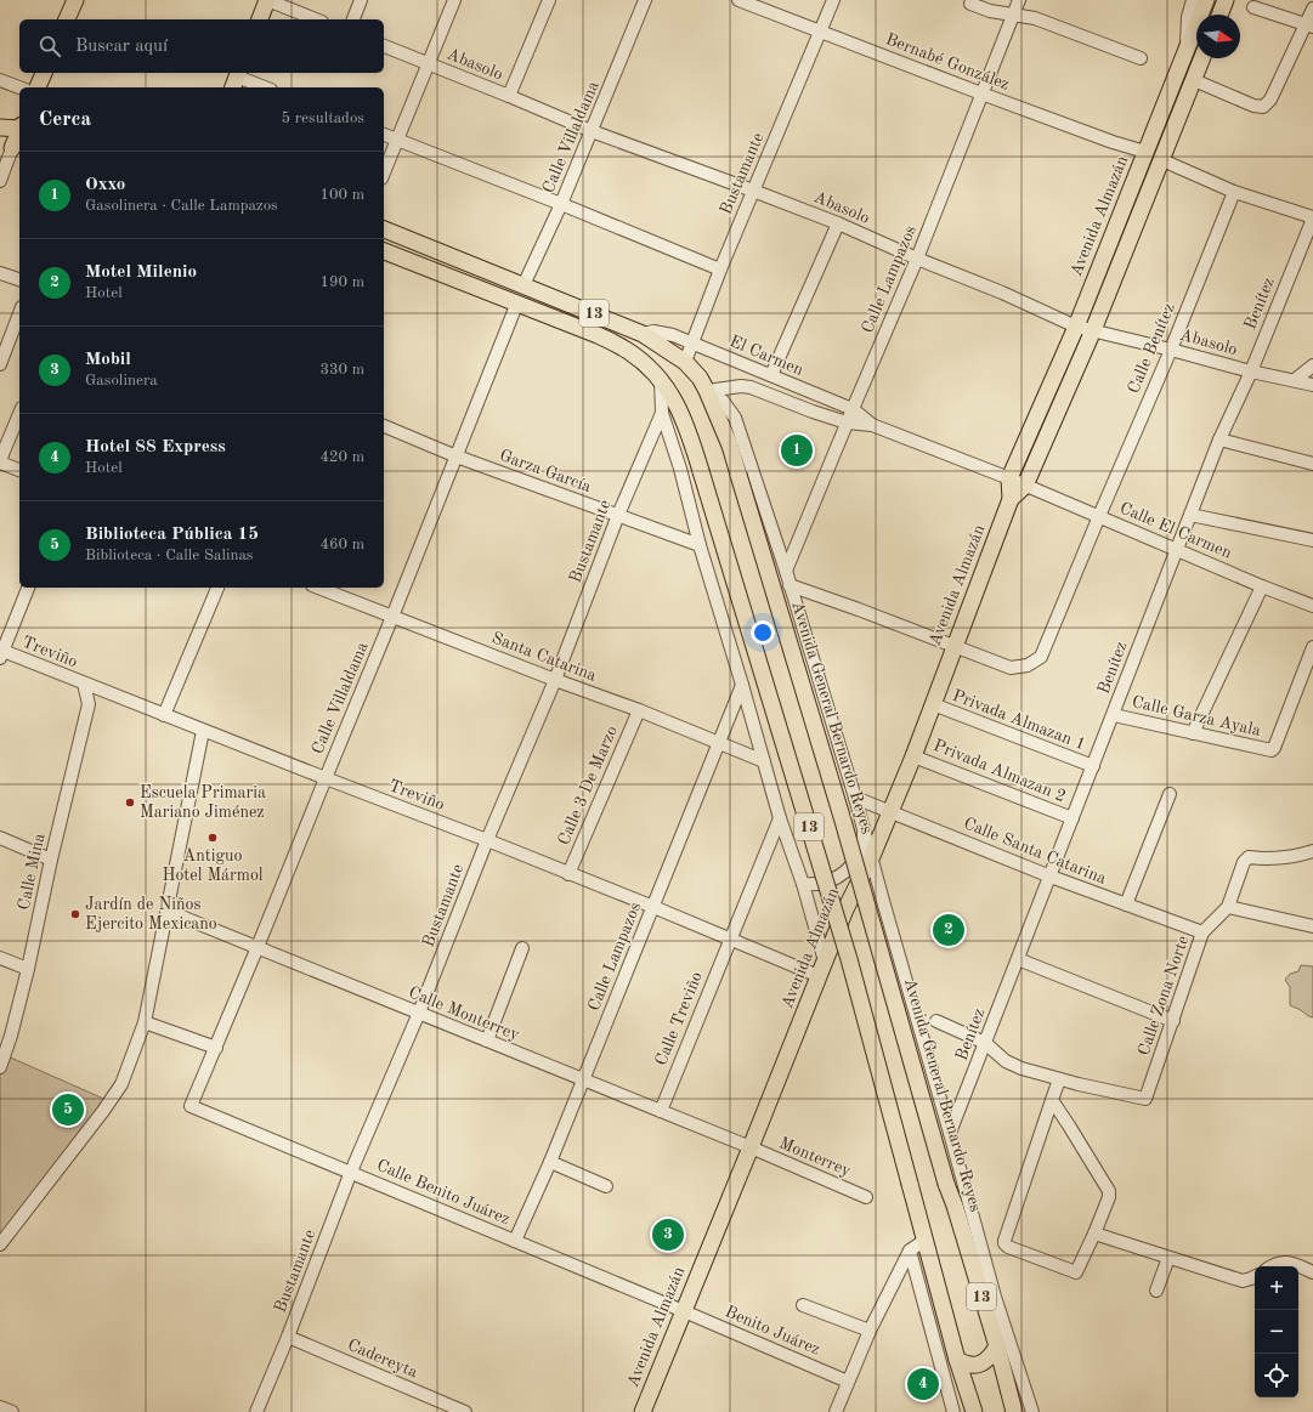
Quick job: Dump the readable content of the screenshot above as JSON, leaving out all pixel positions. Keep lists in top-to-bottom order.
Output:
{
  "streets": {
    "main road": ["Avenida Almazán", "13", "Avenida General Bernardo Reyes"],
    "street": [
      "Bernabé González",
      "Abasolo",
      "Calle Villaldama",
      "Bustamante",
      "Calle Lampazos",
      "Benítez",
      "Calle Benítez",
      "El Carmen",
      "Garza García",
      "Calle El Carmen",
      "Treviño",
      "Santa Catarina",
      "Calle Garza Ayala",
      "Privada Almazan 1",
      "Privada Almazan 2",
      "Calle 3 De Marzo",
      "Calle Santa Catarina",
      "Calle Mina",
      "Calle Zona Norte",
      "Calle Monterrey",
      "Calle Treviño",
      "Monterrey",
      "Calle Benito Juárez",
      "Benito Juárez",
      "Cadereyta"
    ]
  },
  "crossings": [
    ["Bernabé González", "Bustamante"],
    ["Bernabé González", "Avenida Almazán"],
    ["Bernabé González", "Calle Lampazos"],
    ["Abasolo", "Calle Villaldama"],
    ["Abasolo", "Bustamante"],
    ["Abasolo", "Avenida Almazán"],
    ["Abasolo", "Calle Lampazos"],
    ["Abasolo", "Benítez"],
    ["Abasolo", "Calle Benítez"],
    ["Calle Villaldama", "13"],
    ["Calle Villaldama", "Garza García"],
    ["Calle Villaldama", "Treviño"],
    ["Calle Villaldama", "Santa Catarina"],
    ["Calle Villaldama", "Avenida General Bernardo Reyes"],
    ["Calle Villaldama", "Calle Monterrey"],
    ["Calle Villaldama", "Calle Benito Juárez"],
    ["Bustamante", "El Carmen"],
    ["Bustamante", "Garza García"],
    ["Bustamante", "Treviño"],
    ["Bustamante", "Santa Catarina"],
    ["Bustamante", "Avenida General Bernardo Reyes"],
    ["Bustamante", "Calle Monterrey"],
    ["Bustamante", "Calle Benito Juárez"],
    ["Bustamante", "Cadereyta"],
    ["Avenida Almazán", "Calle Benítez"],
    ["Avenida Almazán", "El Carmen"],
    ["Avenida Almazán", "Calle El Carmen"],
    ["Avenida Almazán", "Treviño"],
    ["Avenida Almazán", "Privada Almazan 1"],
    ["Avenida Almazán", "Privada Almazan 2"],
    ["Avenida Almazán", "Calle Santa Catarina"],
    ["Avenida Almazán", "Calle Monterrey"],
    ["Avenida Almazán", "Monterrey"],
    ["Avenida Almazán", "Calle Benito Juárez"],
    ["Avenida Almazán", "Benito Juárez"],
    ["Calle Lampazos", "El Carmen"],
    ["Calle Lampazos", "Treviño"],
    ["Calle Lampazos", "Santa Catarina"],
    ["Calle Lampazos", "Calle Monterrey"],
    ["Calle Lampazos", "Calle Benito Juárez"],
    ["Benítez", "Calle El Carmen"],
    ["Benítez", "Calle Garza Ayala"],
    ["Benítez", "Privada Almazan 1"],
    ["Benítez", "Privada Almazan 2"],
    ["Benítez", "Calle Santa Catarina"],
    ["Calle Benítez", "Calle El Carmen"],
    ["El Carmen", "Calle El Carmen"],
    ["El Carmen", "Avenida General Bernardo Reyes"],
    ["Treviño", "Calle 3 De Marzo"],
    ["Treviño", "Calle Mina"],
    ["Treviño", "Calle Treviño"],
    ["Santa Catarina", "Calle 3 De Marzo"],
    ["Calle Santa Catarina", "Calle Zona Norte"],
    ["Calle Monterrey", "Calle Treviño"],
    ["Calle Monterrey", "Monterrey"],
    ["Calle Benito Juárez", "Benito Juárez"]
  ],
  "places": ["Escuela Primaria Mariano Jiménez", "Antiguo Hotel Mármol", "Jardín de Niños Ejercito Mexicano"],
  "north": "right",
  "page": {
    "search": "Buscar aquí",
    "heading": ["Cerca", "5 resultados"],
    "list": [
      {
        "mark": "1",
        "name": "Oxxo",
        "note": "Gasolinera · Calle Lampazos",
        "value": "100 m"
      },
      {
        "mark": "2",
        "name": "Motel Milenio",
        "note": "Hotel",
        "value": "190 m"
      },
      {
        "mark": "3",
        "name": "Mobil",
        "note": "Gasolinera",
        "value": "330 m"
      },
      {
        "mark": "4",
        "name": "Hotel 88 Express",
        "note": "Hotel",
        "value": "420 m"
      },
      {
        "mark": "5",
        "name": "Biblioteca Pública 15",
        "note": "Biblioteca · Calle Salinas",
        "value": "460 m"
      }
    ],
    "pins": [
      "1",
      "2",
      "5",
      "3",
      "4"
    ],
    "map_buttons": ["+", "−"]
  }
}
